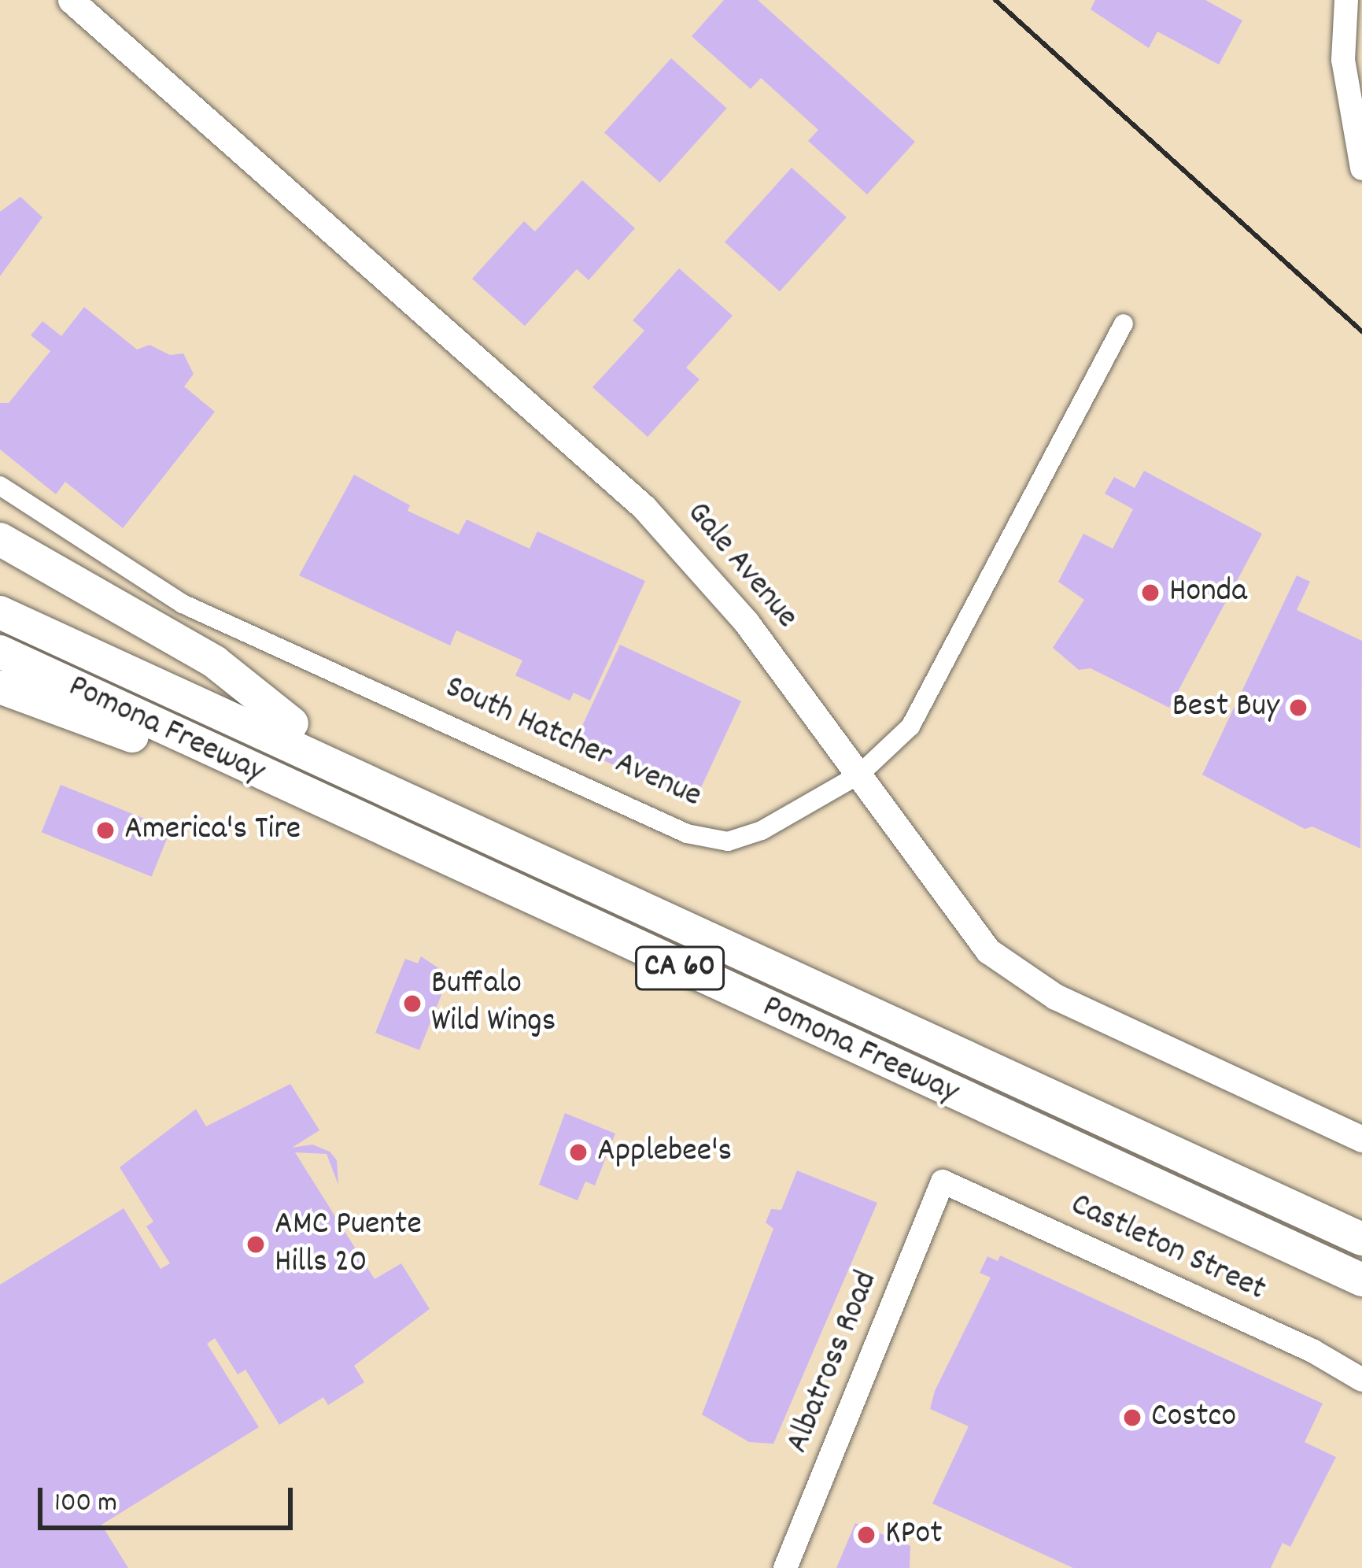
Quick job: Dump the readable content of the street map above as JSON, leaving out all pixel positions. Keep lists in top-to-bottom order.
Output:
{
  "streets": {
    "highway": ["Pomona Freeway", "CA 60"],
    "main road": ["Gale Avenue"],
    "street": ["South Hatcher Avenue", "Castleton Street", "Albatross Road"]
  },
  "crossings": [
    ["Gale Avenue", "South Hatcher Avenue"],
    ["Castleton Street", "Albatross Road"]
  ],
  "places": [
    "Honda",
    "Best Buy",
    "America's Tire",
    "Buffalo Wild Wings",
    "Applebee's",
    "AMC Puente Hills 20",
    "Costco",
    "KPot"
  ],
  "scale_bar": "100 m"
}
